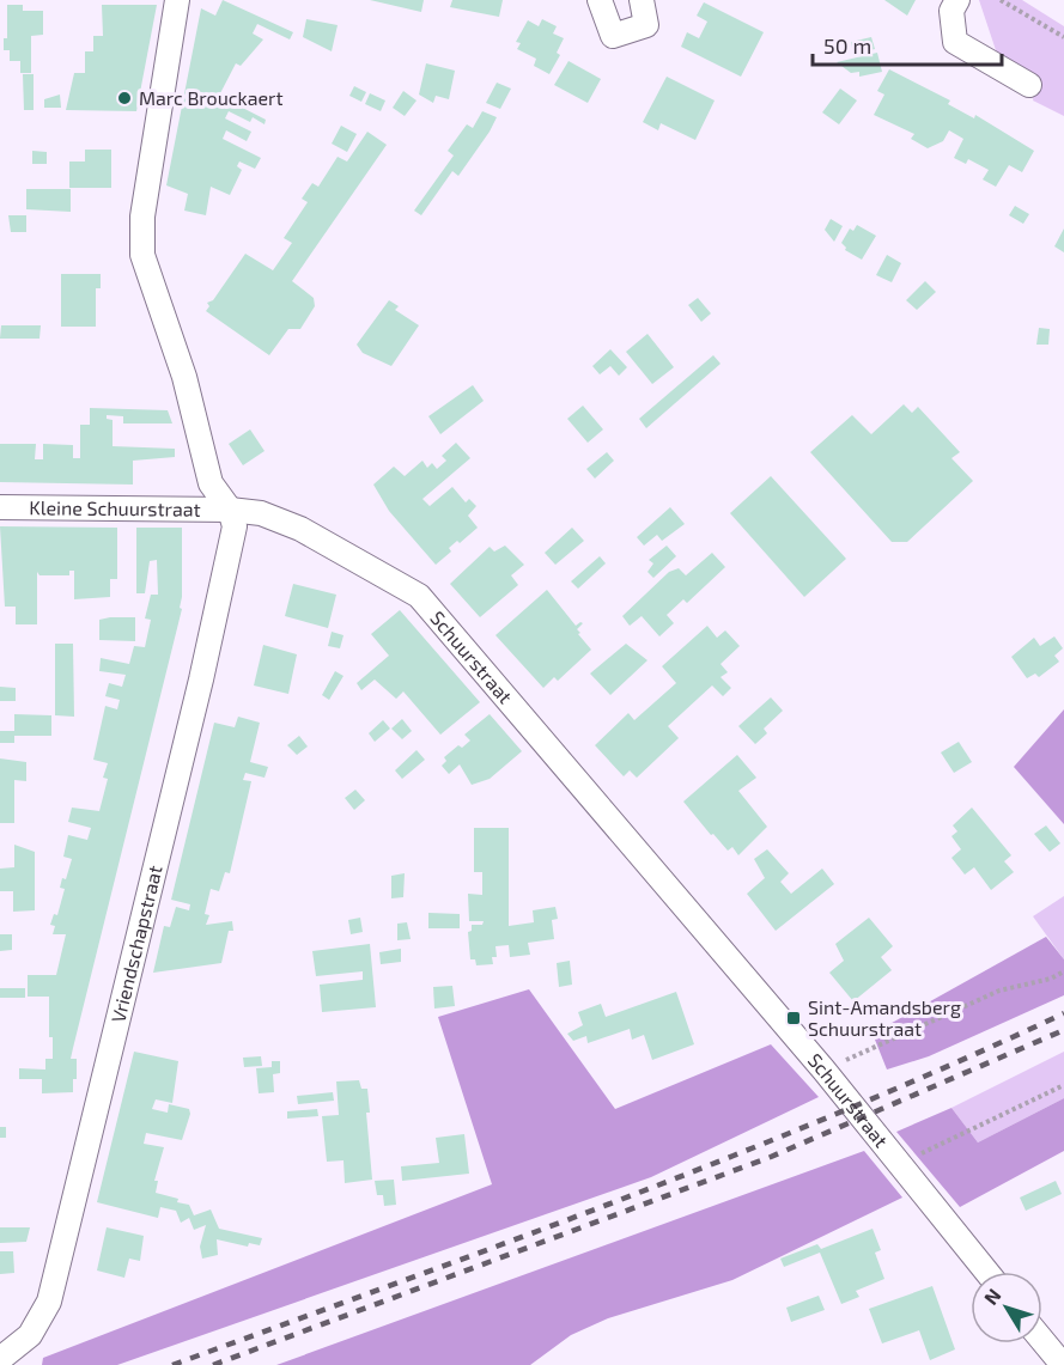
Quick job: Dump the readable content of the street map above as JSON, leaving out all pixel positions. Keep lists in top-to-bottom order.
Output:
{
  "streets": {
    "street": ["Kleine Schuurstraat", "Schuurstraat", "Vriendschapstraat"]
  },
  "crossings": [
    ["Kleine Schuurstraat", "Schuurstraat"],
    ["Kleine Schuurstraat", "Vriendschapstraat"],
    ["Schuurstraat", "Vriendschapstraat"]
  ],
  "places": {
    "other": ["Marc Brouckaert"],
    "transit": ["Sint-Amandsberg Schuurstraat"]
  },
  "scale_bar": "50 m",
  "north": "top left"
}
